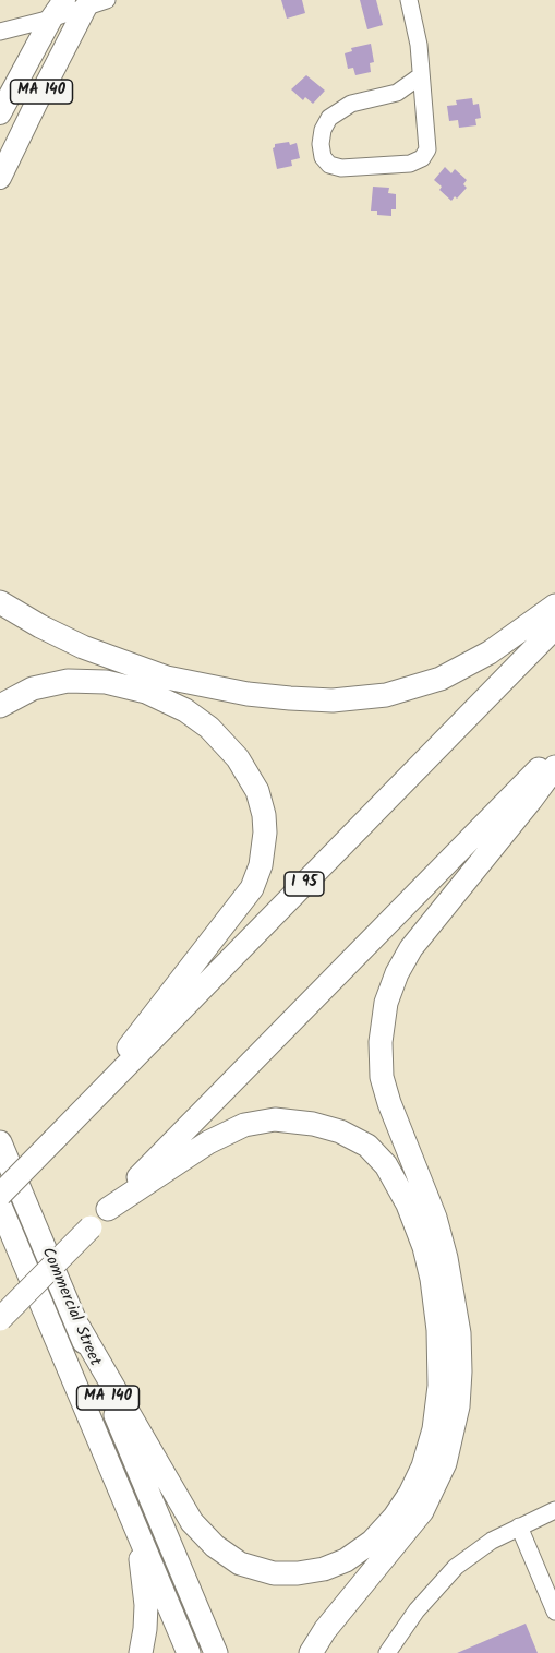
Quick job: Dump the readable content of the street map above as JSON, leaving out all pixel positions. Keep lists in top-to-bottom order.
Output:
{
  "streets": {
    "highway": ["MA 140", "I 95", "Commercial Street"]
  }
}
